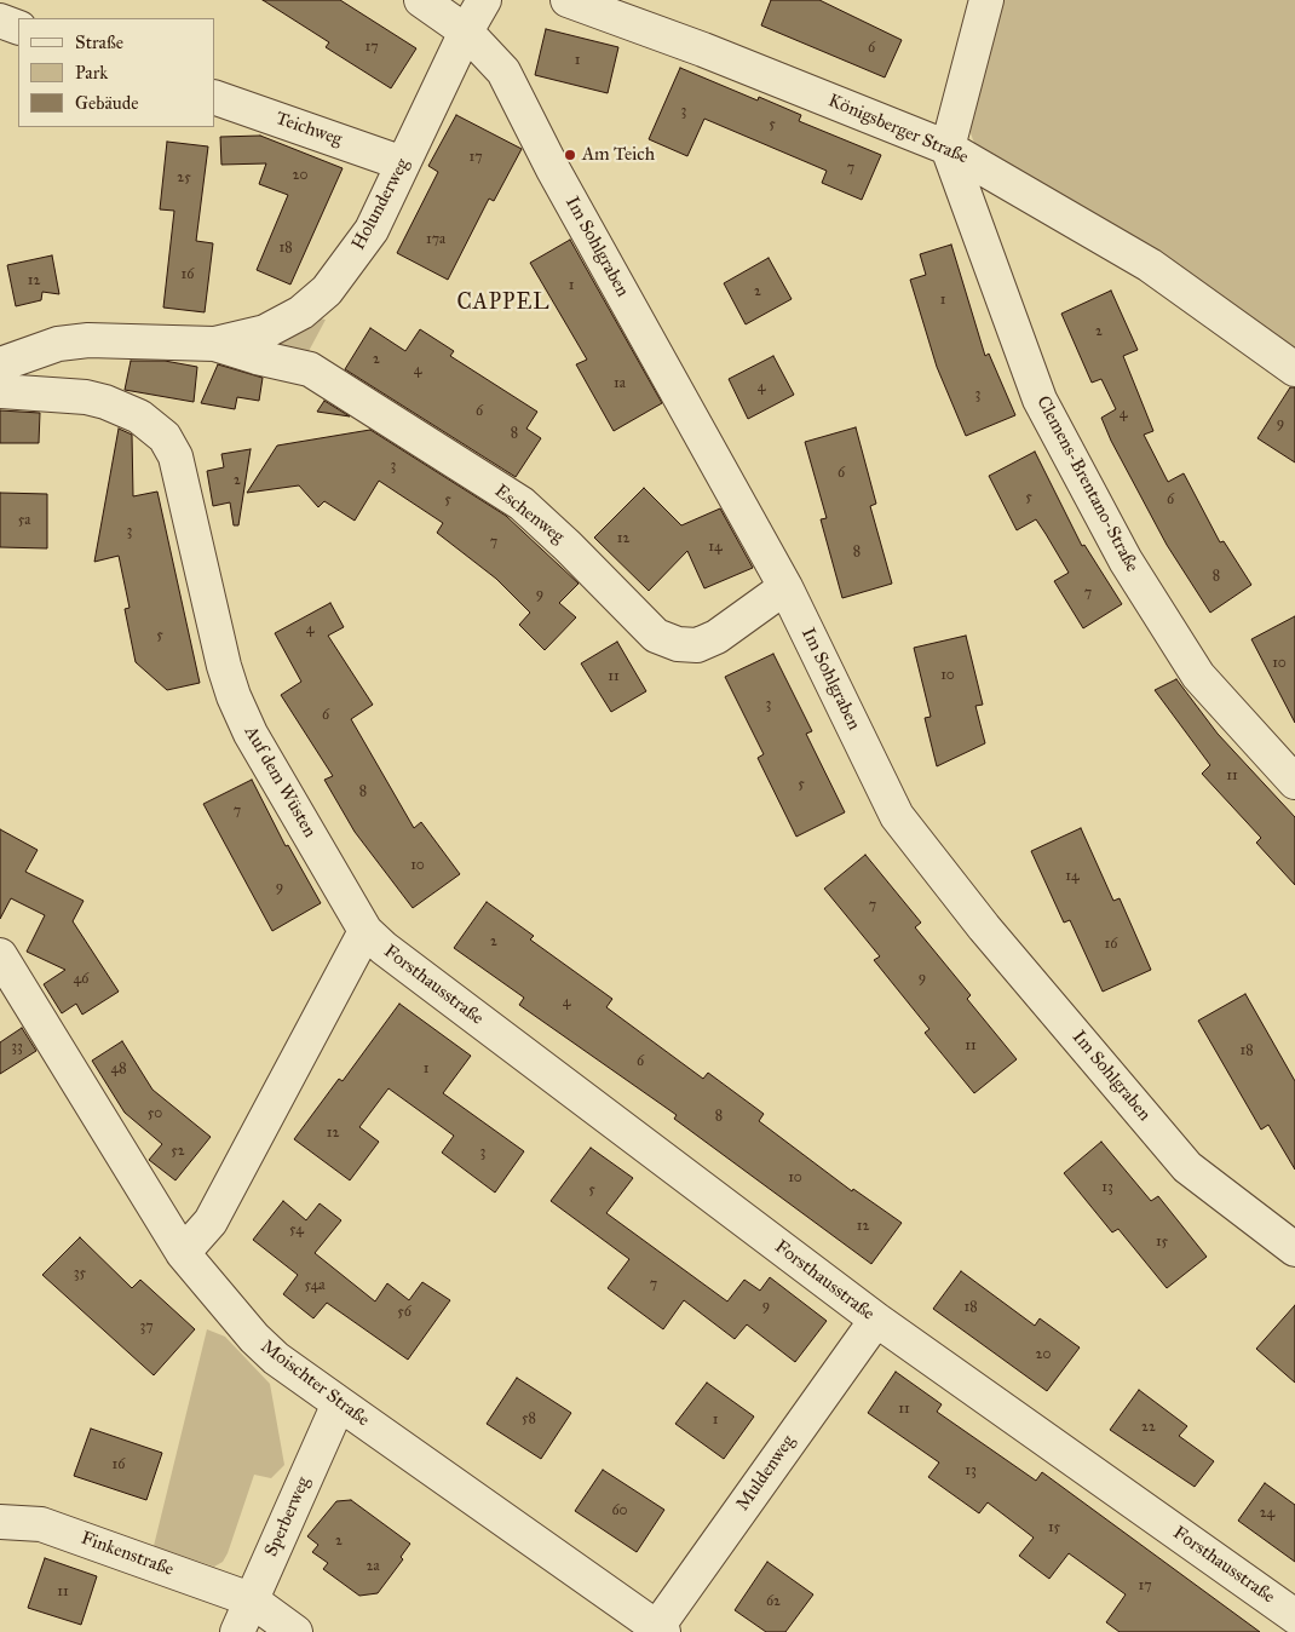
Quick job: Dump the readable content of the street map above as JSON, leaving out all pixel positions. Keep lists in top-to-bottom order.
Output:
{
  "streets": {
    "street": [
      "Teichweg",
      "Königsberger Straße",
      "Holunderweg",
      "Im Sohlgraben",
      "Clemens-Brentano-Straße",
      "Eschenweg",
      "Auf dem Wüsten",
      "Forsthausstraße",
      "Moischter Straße",
      "Muldenweg",
      "Sperberweg",
      "Finkenstraße"
    ]
  },
  "crossings": [
    ["Teichweg", "Holunderweg"],
    ["Königsberger Straße", "Clemens-Brentano-Straße"],
    ["Holunderweg", "Im Sohlgraben"],
    ["Holunderweg", "Eschenweg"],
    ["Im Sohlgraben", "Eschenweg"],
    ["Auf dem Wüsten", "Forsthausstraße"],
    ["Forsthausstraße", "Muldenweg"],
    ["Moischter Straße", "Muldenweg"],
    ["Moischter Straße", "Sperberweg"],
    ["Sperberweg", "Finkenstraße"]
  ],
  "districts": ["CAPPEL"],
  "places": ["Am Teich"],
  "house_numbers": [
    "17",
    "6",
    "1",
    "3",
    "5",
    "17",
    "7",
    "20",
    "25",
    "17a",
    "18",
    "16",
    "12",
    "1",
    "2",
    "1",
    "2",
    "2",
    "4",
    "1a",
    "4",
    "3",
    "6",
    "4",
    "9",
    "8",
    "3",
    "6",
    "2",
    "5",
    "5",
    "6",
    "5a",
    "3",
    "12",
    "7",
    "14",
    "8",
    "8",
    "7",
    "9",
    "4",
    "5",
    "10",
    "10",
    "11",
    "3",
    "6",
    "11",
    "5",
    "8",
    "7",
    "10",
    "14",
    "9",
    "7",
    "2",
    "16",
    "9",
    "46",
    "4",
    "11",
    "33",
    "18",
    "6",
    "48",
    "1",
    "50",
    "8",
    "12",
    "52",
    "3",
    "10",
    "13",
    "5",
    "12",
    "54",
    "15",
    "35",
    "7",
    "54a",
    "9",
    "18",
    "56",
    "37",
    "20",
    "11",
    "58",
    "1",
    "22",
    "16",
    "13",
    "60",
    "24",
    "15",
    "2",
    "2a",
    "17",
    "11",
    "62"
  ],
  "legend": ["Straße", "Park", "Gebäude"]
}
